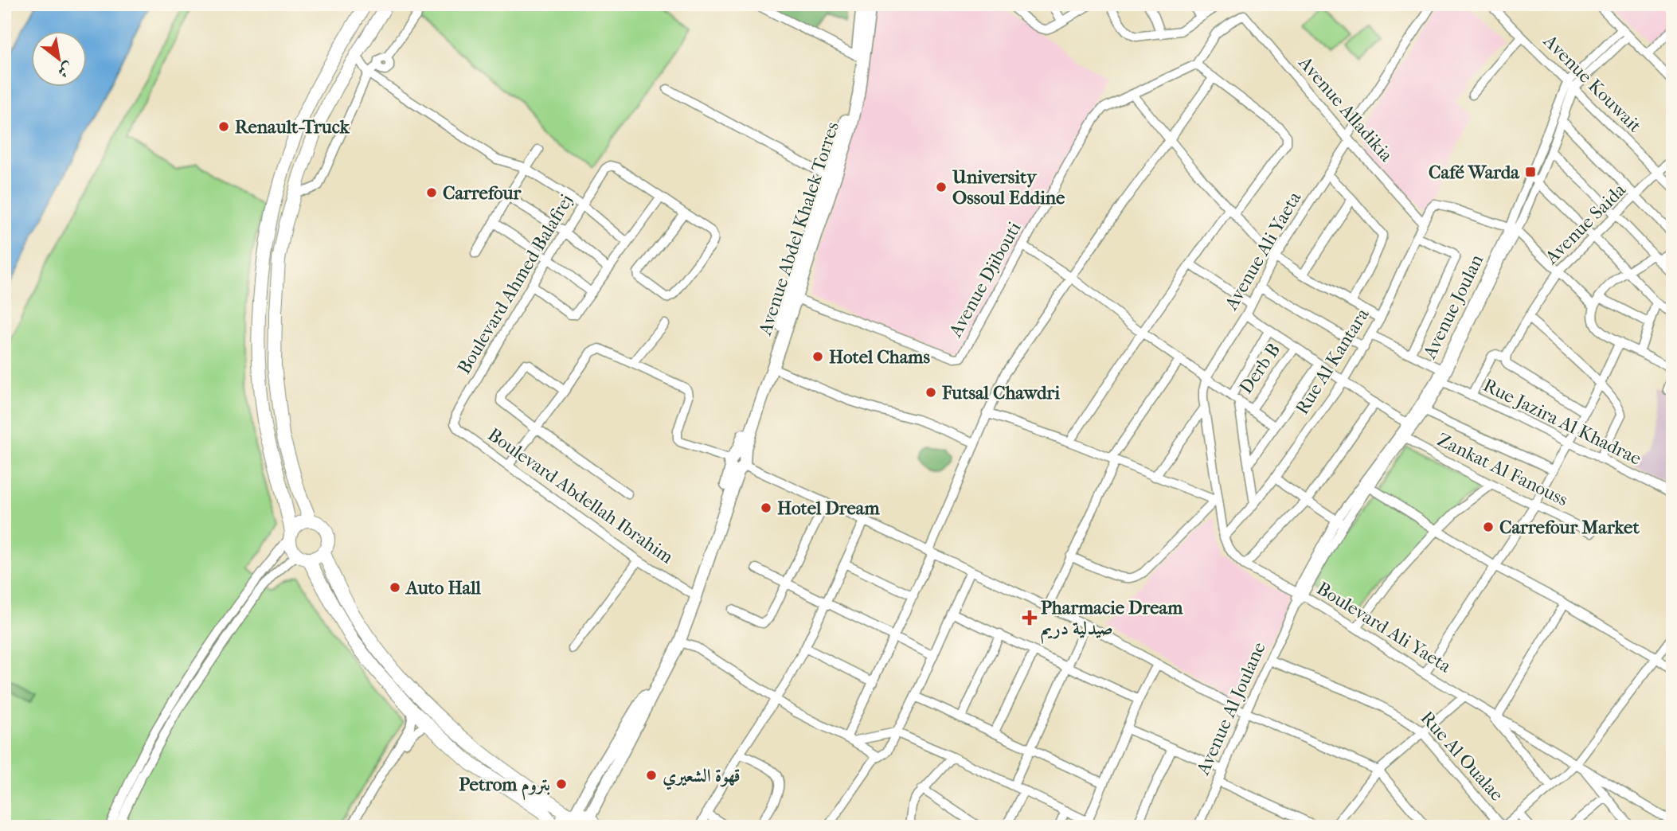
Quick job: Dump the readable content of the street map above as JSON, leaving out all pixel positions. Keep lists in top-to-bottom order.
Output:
{
  "streets": {
    "main road": ["Avenue Abdel Khalek Torres"],
    "street": [
      "Avenue Kouwait",
      "Avenue Alladikia",
      "Avenue Saida",
      "Avenue Ali Yaeta",
      "Avenue Djibouti",
      "Boulevard Ahmed Balafrej",
      "Avenue Joulan",
      "Rue Al Kantara",
      "Derb B",
      "Rue Jazira Al Khadrae",
      "Zankat Al Fanouss",
      "Boulevard Abdellah Ibrahim",
      "Boulevard Ali Yaeta",
      "Avenue Al Joulane",
      "Rue Al Oualae"
    ]
  },
  "crossings": [
    ["Avenue Kouwait", "Avenue Saida"],
    ["Avenue Kouwait", "Avenue Joulan"],
    ["Avenue Alladikia", "Avenue Ali Yaeta"],
    ["Avenue Alladikia", "Avenue Djibouti"],
    ["Avenue Alladikia", "Rue Al Kantara"],
    ["Avenue Abdel Khalek Torres", "Avenue Djibouti"],
    ["Avenue Abdel Khalek Torres", "Boulevard Abdellah Ibrahim"],
    ["Avenue Ali Yaeta", "Boulevard Ali Yaeta"],
    ["Boulevard Ahmed Balafrej", "Boulevard Abdellah Ibrahim"],
    ["Avenue Joulan", "Rue Al Kantara"],
    ["Avenue Joulan", "Rue Jazira Al Khadrae"],
    ["Avenue Joulan", "Zankat Al Fanouss"],
    ["Avenue Joulan", "Boulevard Ali Yaeta"],
    ["Avenue Joulan", "Avenue Al Joulane"],
    ["Rue Al Kantara", "Boulevard Ali Yaeta"],
    ["Boulevard Ali Yaeta", "Avenue Al Joulane"],
    ["Avenue Al Joulane", "Rue Al Oualae"]
  ],
  "places": {
    "other": [
      "Renault-Truck",
      "University Ossoul Eddine",
      "Carrefour",
      "Hotel Chams",
      "Futsal Chawdri",
      "Hotel Dream",
      "Carrefour Market",
      "Auto Hall",
      "قهوة الشعيري",
      "Petrom بتروم"
    ],
    "transit": ["Café Warda"],
    "health": ["Pharmacie Dream صيدلية دريم"]
  },
  "north": "bottom right"
}
